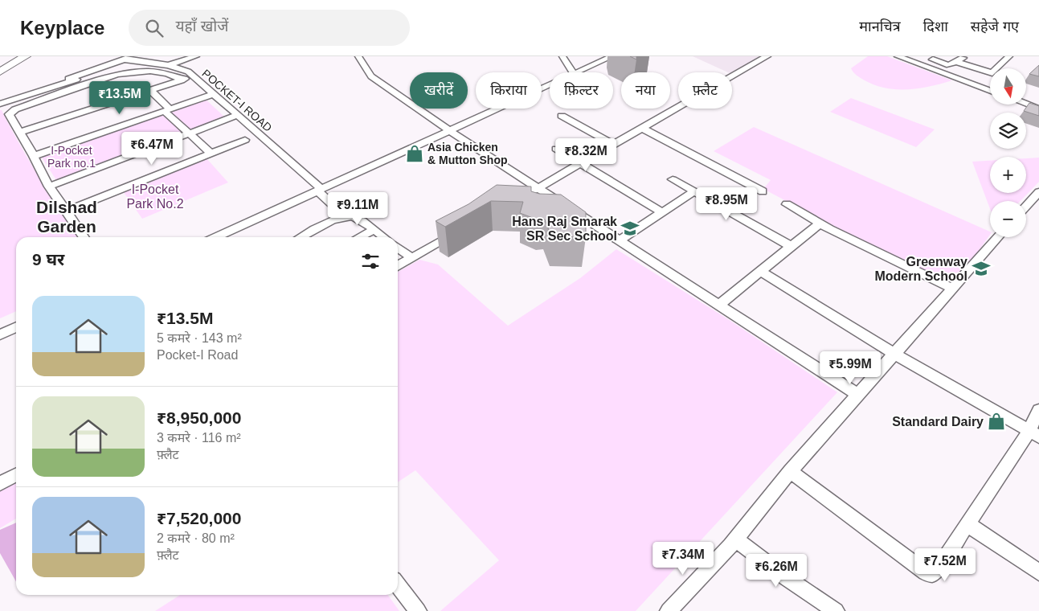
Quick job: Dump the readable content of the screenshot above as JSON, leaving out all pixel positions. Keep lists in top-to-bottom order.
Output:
{
  "streets": {
    "street": ["POCKET-I ROAD"]
  },
  "districts": ["Dilshad Garden"],
  "parks": ["I-Pocket Park no.1", "I-Pocket Park No.2"],
  "places": {
    "shop": ["Asia Chicken & Mutton Shop", "Standard Dairy"],
    "school or university": ["Hans Raj Smarak SR Sec School", "Greenway Modern School"]
  },
  "north": "bottom",
  "page": {
    "header": "Keyplace",
    "search": "यहाँ खोजें",
    "nav": ["मानचित्र", "दिशा", "सहेजे गए"],
    "map_buttons": ["+", "−"],
    "chip": [
      "खरीदें",
      "किराया",
      "फ़िल्टर",
      "नया",
      "फ़्लैट"
    ],
    "price": [
      "₹13.5M",
      "₹6.47M",
      "₹8.32M",
      "₹8.95M",
      "₹9.11M",
      "₹5.99M",
      "₹7.34M",
      "₹7.52M",
      "₹6.26M"
    ],
    "heading": "9 घर",
    "list": [
      {
        "name": "₹13.5M",
        "note": "5 कमरे · 143 m² · Pocket-I Road"
      },
      {
        "name": "₹8,950,000",
        "note": "3 कमरे · 116 m² · फ़्लैट"
      },
      {
        "name": "₹7,520,000",
        "note": "2 कमरे · 80 m² · फ़्लैट"
      }
    ]
  }
}
